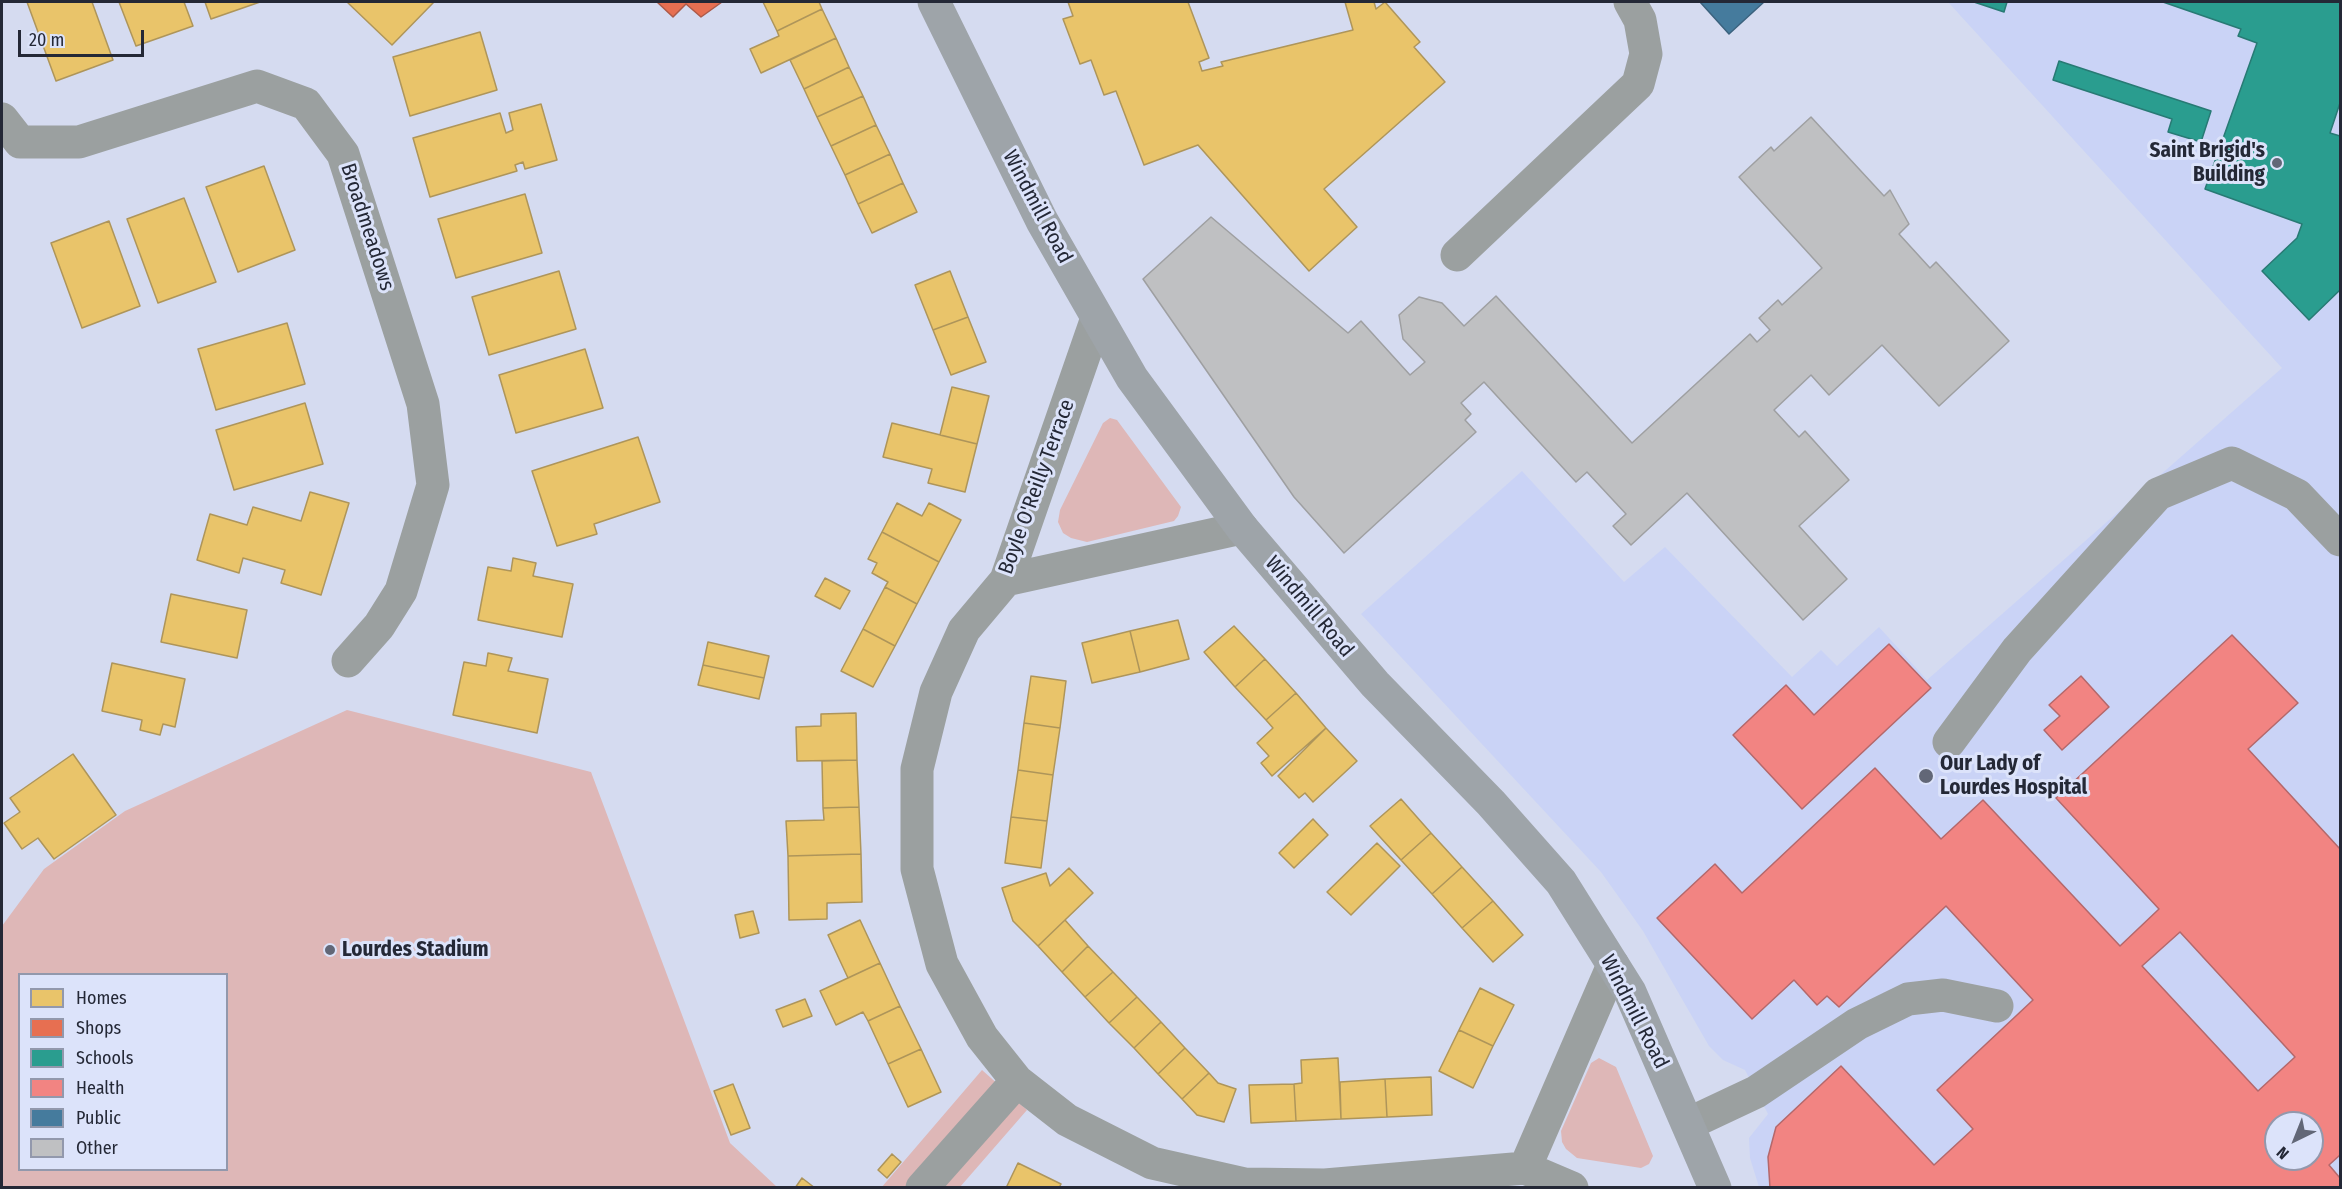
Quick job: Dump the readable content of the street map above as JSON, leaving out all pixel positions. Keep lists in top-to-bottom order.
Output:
{
  "streets": {
    "main road": ["Windmill Road"],
    "street": ["Broadmeadows", "Boyle O'Reilly Terrace"]
  },
  "crossings": [
    ["Windmill Road", "Boyle O'Reilly Terrace"]
  ],
  "places": ["Saint Brigid's Building", "Our Lady of Lourdes Hospital", "Lourdes Stadium"],
  "legend": [
    "Homes",
    "Shops",
    "Schools",
    "Health",
    "Public",
    "Other"
  ],
  "scale_bar": "20 m",
  "north": "bottom left"
}
